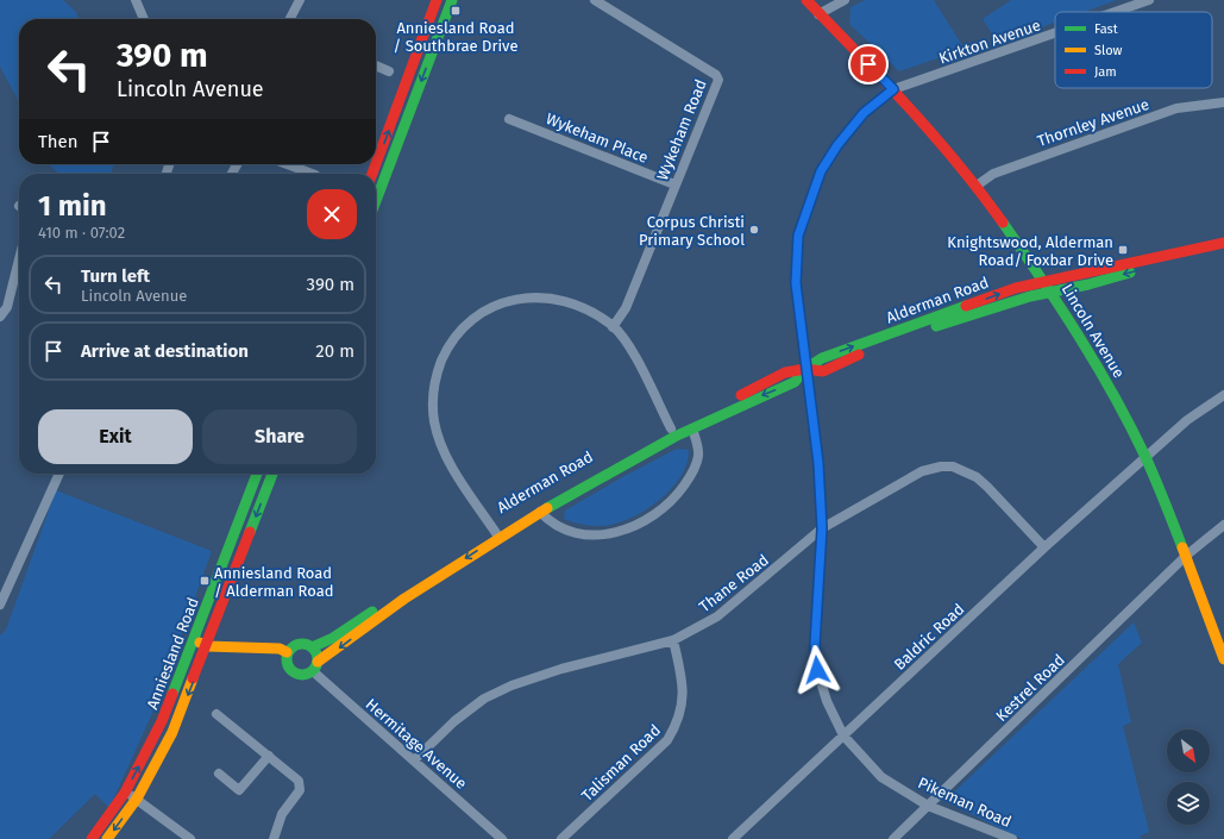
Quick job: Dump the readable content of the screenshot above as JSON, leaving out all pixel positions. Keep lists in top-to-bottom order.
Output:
{
  "streets": {
    "street": [
      "Kirkton Avenue",
      "Thornley Avenue",
      "Wykeham Road",
      "Wykeham Place",
      "Alderman Road",
      "Lincoln Avenue",
      "Thane Road",
      "Baldric Road",
      "Anniesland Road",
      "Kestrel Road",
      "Hermitage Avenue",
      "Talisman Road",
      "Pikeman Road"
    ]
  },
  "crossings": [
    ["Kirkton Avenue", "Lincoln Avenue"],
    ["Kirkton Avenue", "Pikeman Road"],
    ["Thornley Avenue", "Lincoln Avenue"],
    ["Wykeham Road", "Wykeham Place"],
    ["Alderman Road", "Lincoln Avenue"],
    ["Alderman Road", "Anniesland Road"],
    ["Alderman Road", "Hermitage Avenue"],
    ["Alderman Road", "Pikeman Road"],
    ["Lincoln Avenue", "Baldric Road"],
    ["Lincoln Avenue", "Kestrel Road"],
    ["Lincoln Avenue", "Pikeman Road"],
    ["Thane Road", "Baldric Road"],
    ["Thane Road", "Hermitage Avenue"],
    ["Thane Road", "Talisman Road"],
    ["Thane Road", "Pikeman Road"],
    ["Baldric Road", "Pikeman Road"],
    ["Kestrel Road", "Pikeman Road"]
  ],
  "places": {
    "transit": ["Anniesland Road / Southbrae Drive", "Knightswood, Alderman Road/ Foxbar Drive", "Anniesland Road / Alderman Road"],
    "other": ["Corpus Christi Primary School"]
  },
  "legend": ["Fast", "Slow", "Jam"],
  "north": "bottom right",
  "page": {
    "turn": ["390 m", "Lincoln Avenue"],
    "then": "Then",
    "heading": ["1 min", "410 m · 07:02"],
    "list": [
      {
        "name": "Turn left",
        "note": "Lincoln Avenue",
        "value": "390 m"
      },
      {
        "name": "Arrive at destination",
        "value": "20 m"
      }
    ],
    "buttons": ["Exit", "Share"]
  }
}
